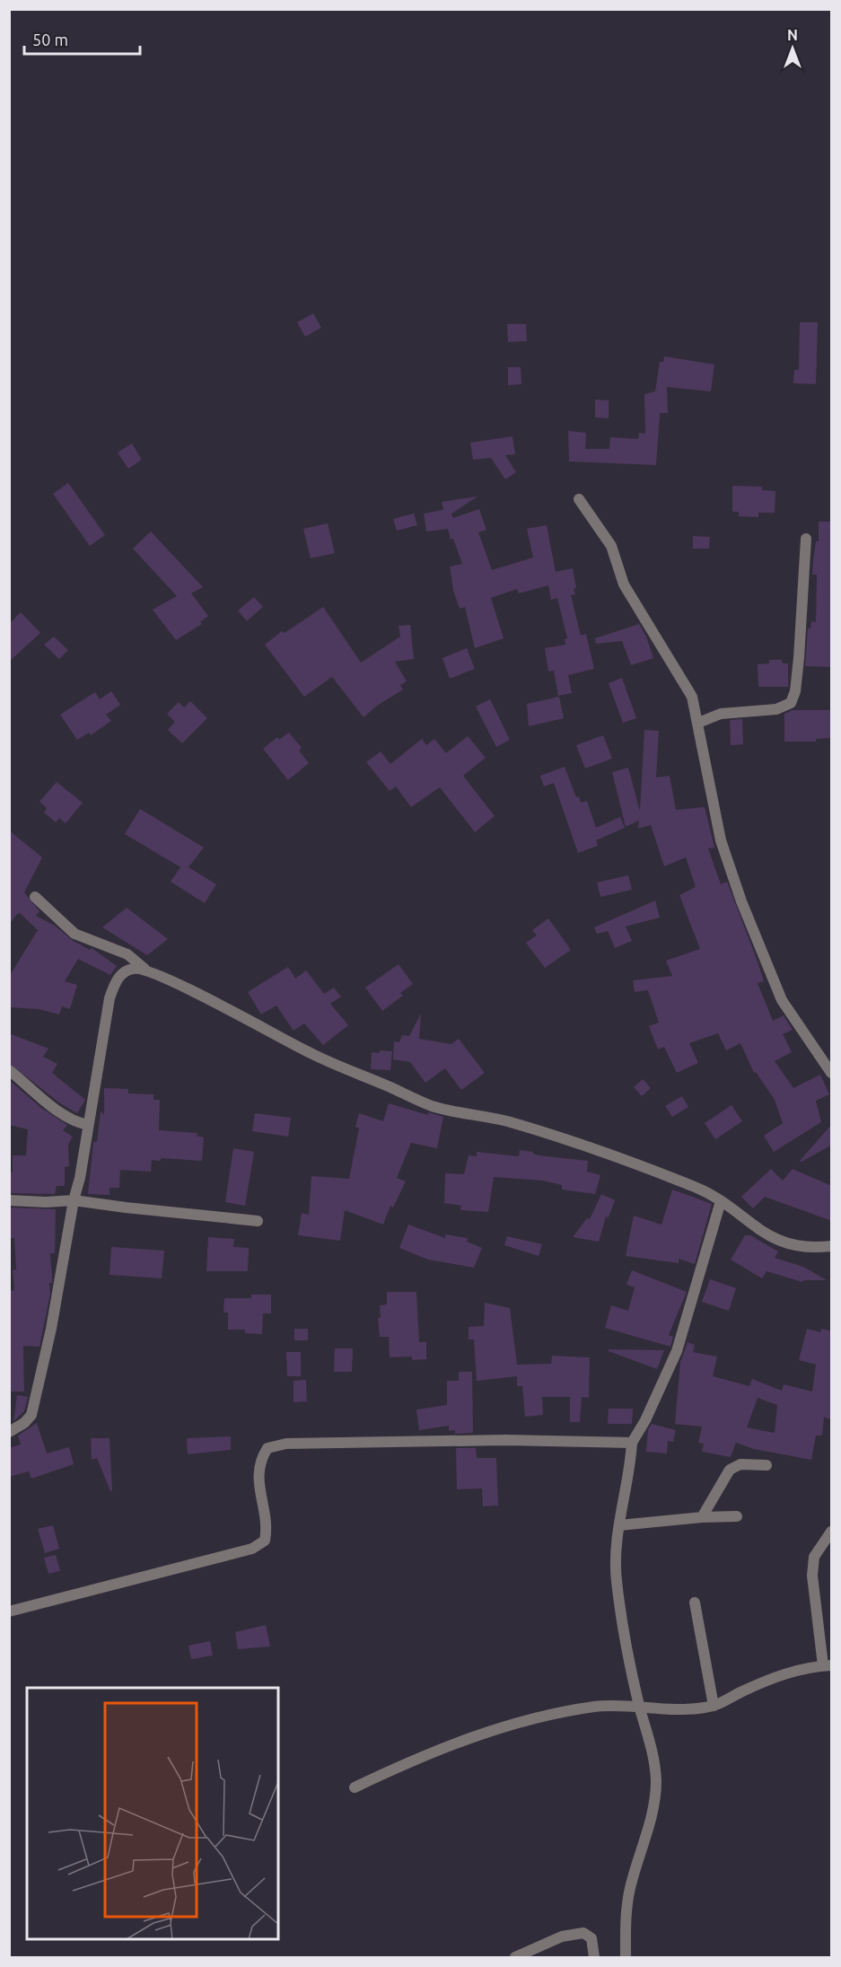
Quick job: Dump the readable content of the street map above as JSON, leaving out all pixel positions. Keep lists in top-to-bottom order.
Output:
{
  "scale_bar": "50 m",
  "north": "top"
}
